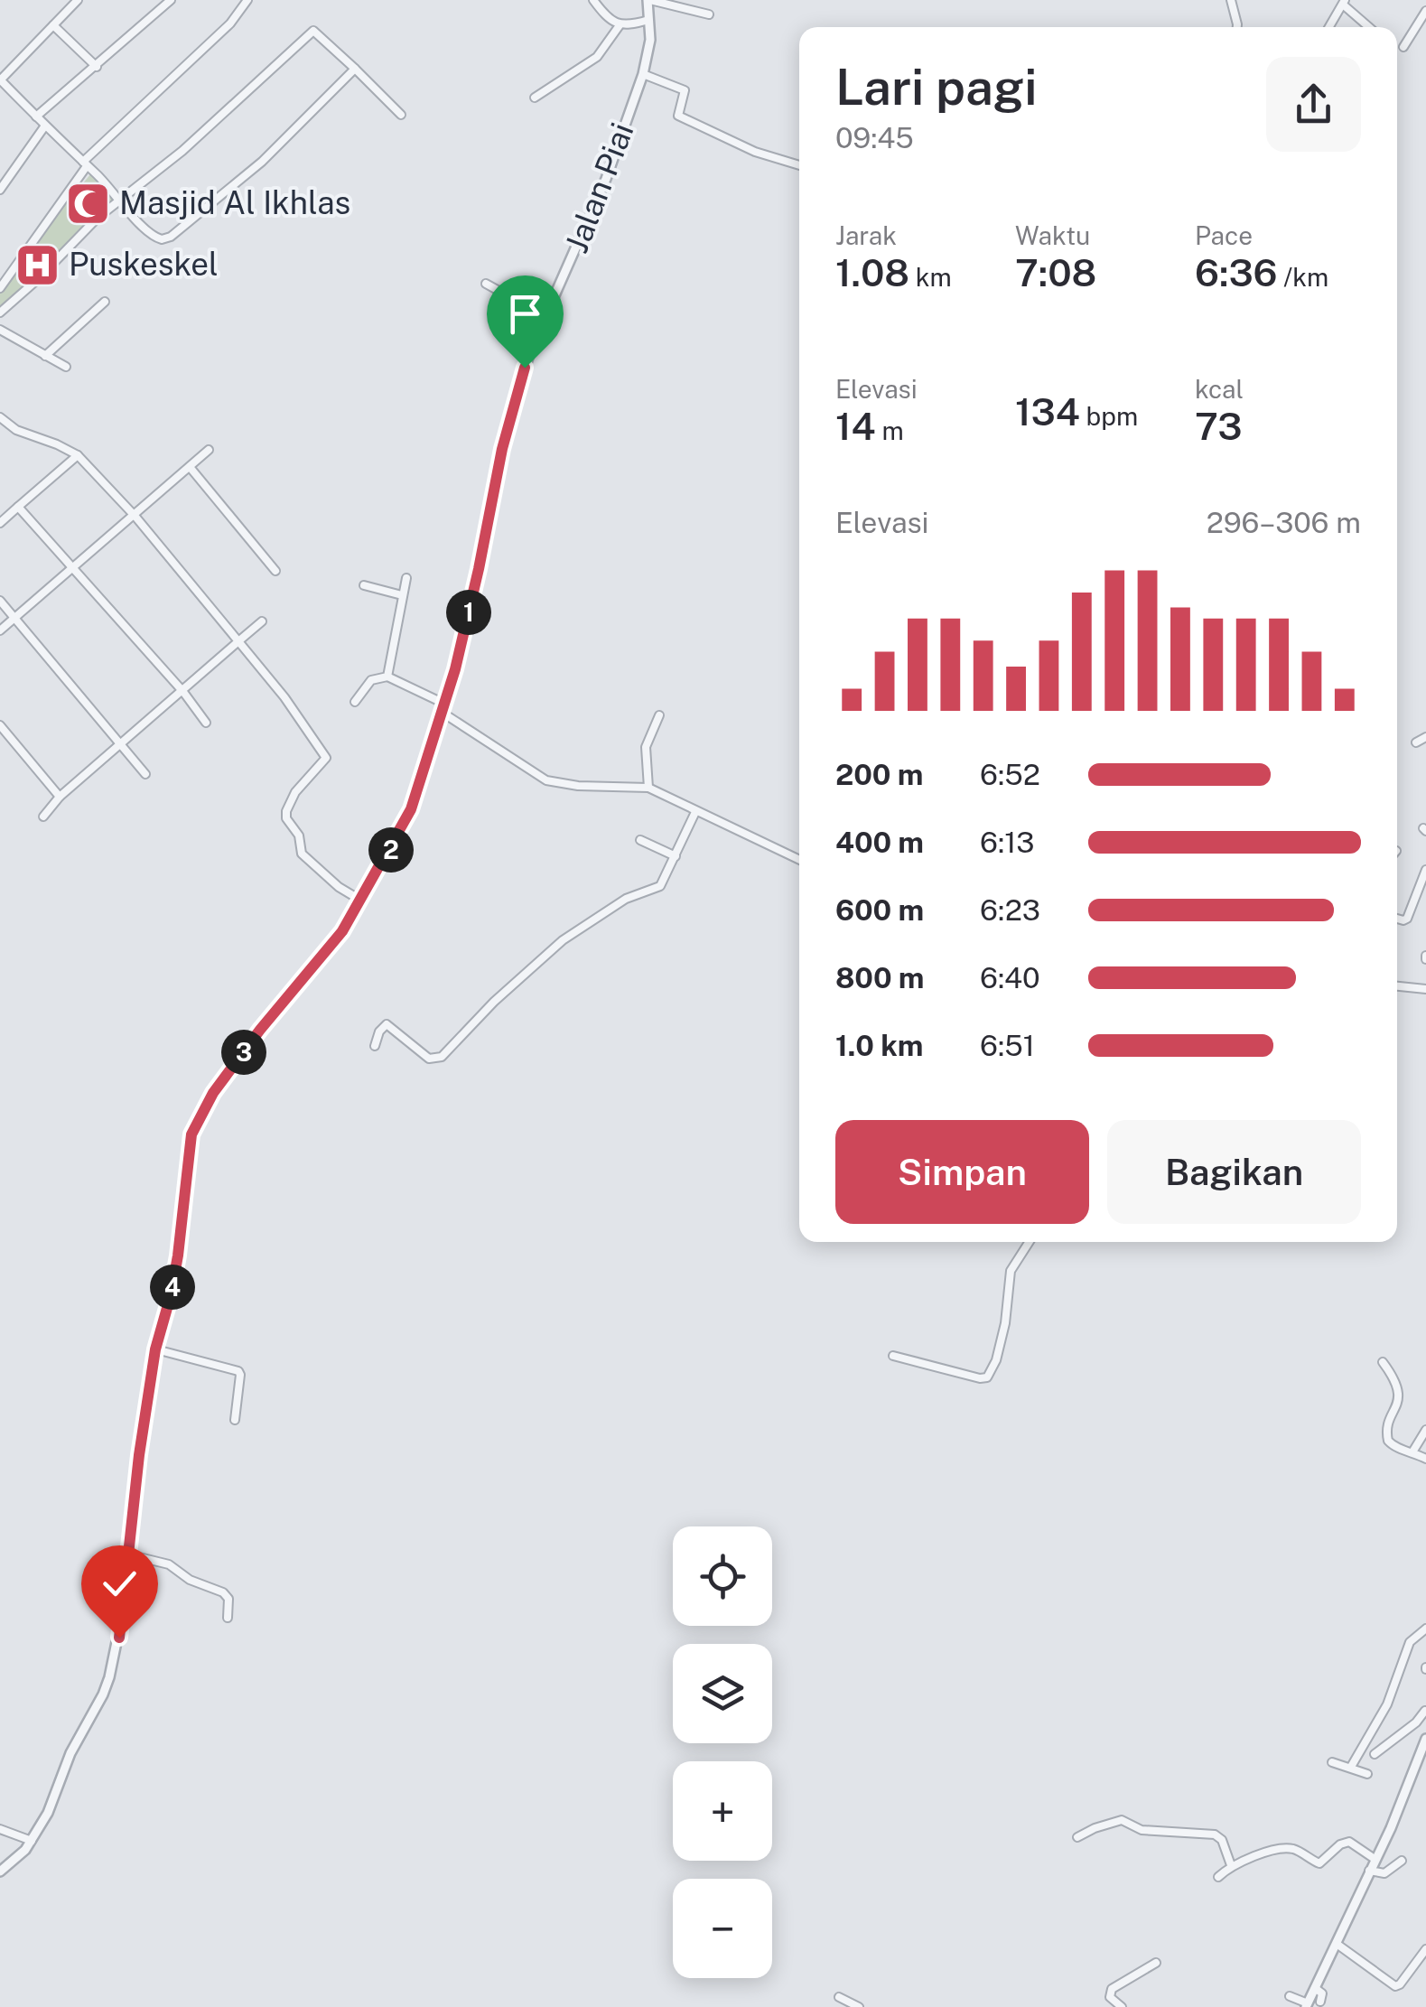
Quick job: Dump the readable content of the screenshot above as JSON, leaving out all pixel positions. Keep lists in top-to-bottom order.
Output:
{
  "streets": {
    "street": ["Jalan Piai"]
  },
  "places": {
    "mosque": ["Masjid Al Ikhlas"],
    "hospital": ["Puskeskel"]
  },
  "page": {
    "heading": ["Lari pagi", "09:45"],
    "stats": [
      ["Jarak", "1.08 km"],
      ["Waktu", "7:08"],
      ["Pace", "6:36 /km"],
      ["Elevasi", "14 m"],
      ["134 bpm"],
      ["kcal", "73"]
    ],
    "chart": ["Elevasi", "296–306 m"],
    "pins": [
      "1",
      "2",
      "3",
      "4"
    ],
    "list": [
      {
        "name": "200 m",
        "note": "6:52"
      },
      {
        "name": "400 m",
        "note": "6:13"
      },
      {
        "name": "600 m",
        "note": "6:23"
      },
      {
        "name": "800 m",
        "note": "6:40"
      },
      {
        "name": "1.0 km",
        "note": "6:51"
      }
    ],
    "buttons": ["Simpan", "Bagikan"],
    "map_buttons": ["+", "−"]
  }
}
